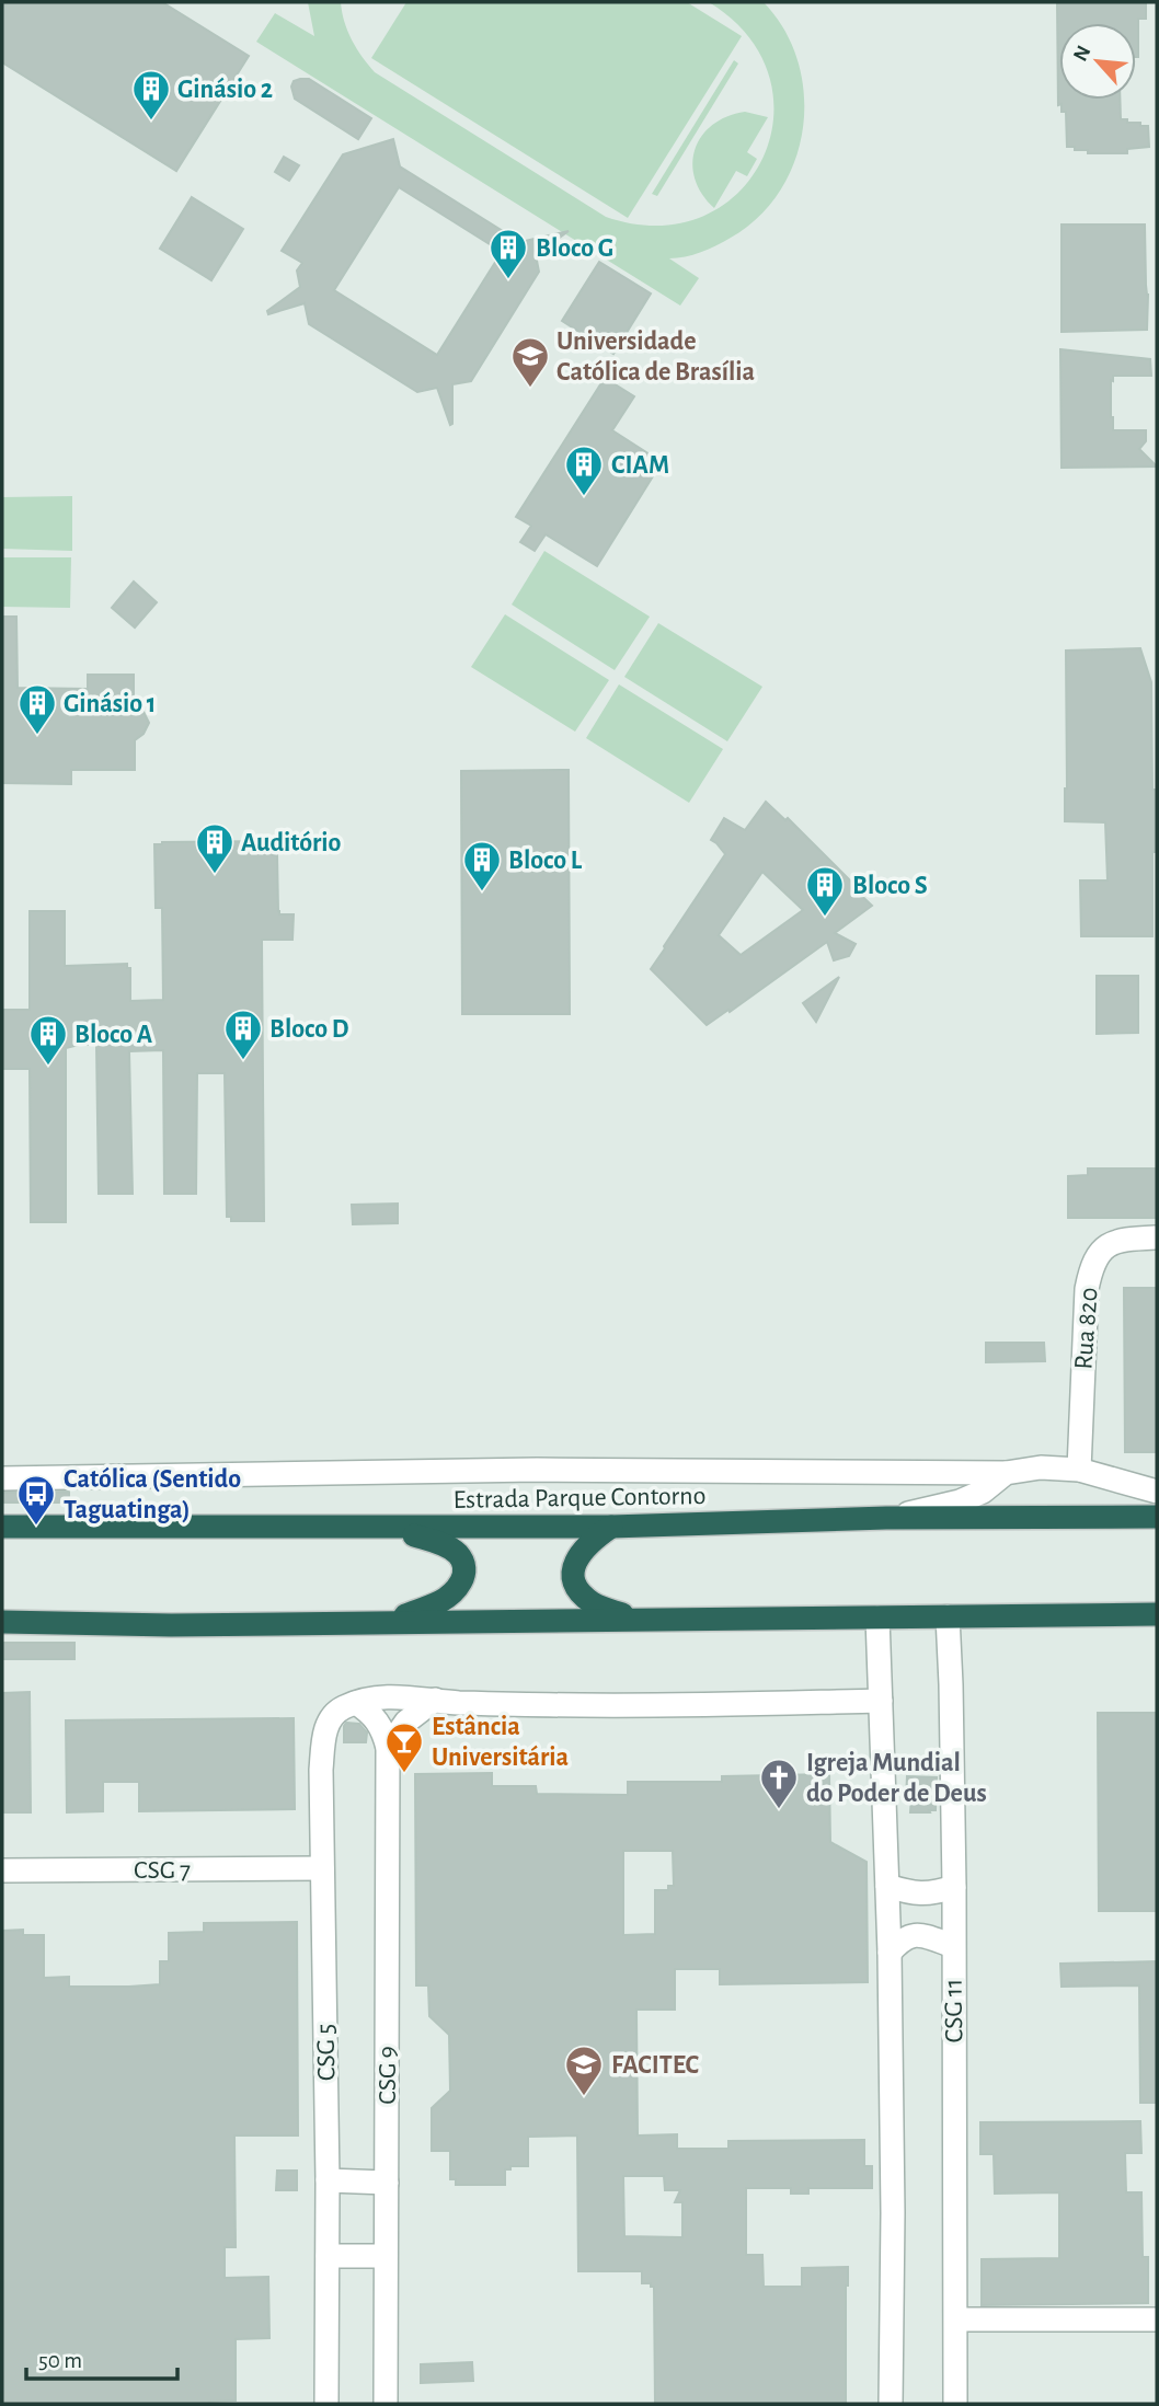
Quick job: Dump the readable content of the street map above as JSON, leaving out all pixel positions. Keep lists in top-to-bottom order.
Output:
{
  "streets": {
    "highway": ["Estrada Parque Contorno"],
    "street": [
      "Rua 820",
      "CSG 7",
      "CSG 11",
      "CSG 5",
      "CSG 9"
    ]
  },
  "crossings": [
    ["CSG 7", "CSG 5"],
    ["CSG 5", "CSG 9"]
  ],
  "places": {
    "building": [
      "Ginásio 2",
      "Bloco G",
      "CIAM",
      "Ginásio 1",
      "Auditório",
      "Bloco L",
      "Bloco S",
      "Bloco D",
      "Bloco A"
    ],
    "school or university": ["Universidade Católica de Brasília", "FACITEC"],
    "bus stop": ["Católica (Sentido Taguatinga)"],
    "bar": ["Estância Universitária"],
    "church": ["Igreja Mundial do Poder de Deus"]
  },
  "scale_bar": "50 m",
  "north": "top left"
}
